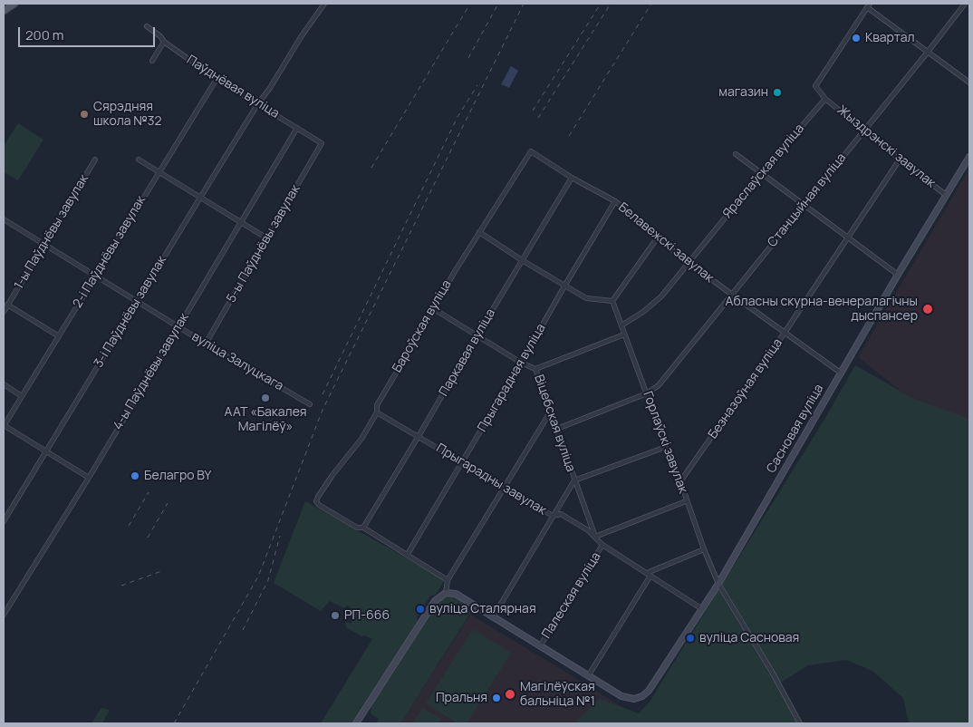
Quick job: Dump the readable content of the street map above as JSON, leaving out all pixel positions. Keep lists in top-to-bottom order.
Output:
{
  "streets": {
    "main road": ["Сасновая вуліца"],
    "street": [
      "Паўднёвая вуліца",
      "Жыздрэнскі завулак",
      "Яраслаўская вуліца",
      "Станцыйная вуліца",
      "1-ы Паўднёвы завулак",
      "Белавежскі завулак",
      "5-ы Паўднёвы завулак",
      "2-і Паўднёвы завулак",
      "3-і Паўднёвы завулак",
      "Бароўская вуліца",
      "Паркавая вуліца",
      "вуліца Залуцкага",
      "4-ы Паўднёвы завулак",
      "Прыгарадная вуліца",
      "Безназоўная вуліца",
      "Віцебская вуліца",
      "Горлаўскі завулак",
      "Прыгарадны завулак",
      "Палеская вуліца"
    ]
  },
  "crossings": [
    ["Паўднёвая вуліца", "5-ы Паўднёвы завулак"],
    ["Паўднёвая вуліца", "2-і Паўднёвы завулак"],
    ["Паўднёвая вуліца", "3-і Паўднёвы завулак"],
    ["Паўднёвая вуліца", "4-ы Паўднёвы завулак"],
    ["Жыздрэнскі завулак", "Яраслаўская вуліца"],
    ["Жыздрэнскі завулак", "Станцыйная вуліца"],
    ["Жыздрэнскі завулак", "Безназоўная вуліца"],
    ["Жыздрэнскі завулак", "Сасновая вуліца"],
    ["Яраслаўская вуліца", "Белавежскі завулак"],
    ["Яраслаўская вуліца", "Горлаўскі завулак"],
    ["Станцыйная вуліца", "Белавежскі завулак"],
    ["Станцыйная вуліца", "Віцебская вуліца"],
    ["Станцыйная вуліца", "Горлаўскі завулак"],
    ["1-ы Паўднёвы завулак", "вуліца Залуцкага"],
    ["Белавежскі завулак", "Бароўская вуліца"],
    ["Белавежскі завулак", "Паркавая вуліца"],
    ["Белавежскі завулак", "Прыгарадная вуліца"],
    ["Белавежскі завулак", "Безназоўная вуліца"],
    ["Белавежскі завулак", "Сасновая вуліца"],
    ["5-ы Паўднёвы завулак", "вуліца Залуцкага"],
    ["2-і Паўднёвы завулак", "вуліца Залуцкага"],
    ["3-і Паўднёвы завулак", "вуліца Залуцкага"],
    ["Бароўская вуліца", "Паркавая вуліца"],
    ["Бароўская вуліца", "Віцебская вуліца"],
    ["Бароўская вуліца", "Прыгарадны завулак"],
    ["Паркавая вуліца", "Віцебская вуліца"],
    ["Паркавая вуліца", "Прыгарадны завулак"],
    ["вуліца Залуцкага", "4-ы Паўднёвы завулак"],
    ["Прыгарадная вуліца", "Віцебская вуліца"],
    ["Прыгарадная вуліца", "Прыгарадны завулак"],
    ["Безназоўная вуліца", "Горлаўскі завулак"],
    ["Віцебская вуліца", "Прыгарадны завулак"],
    ["Віцебская вуліца", "Палеская вуліца"],
    ["Сасновая вуліца", "Горлаўскі завулак"],
    ["Горлаўскі завулак", "Палеская вуліца"],
    ["Прыгарадны завулак", "Палеская вуліца"]
  ],
  "places": [
    "Квартал",
    "магазин",
    "Сярэдняя школа №32",
    "Абласны скурна-венералагічны дыспансер",
    "ААТ «Бакалея Магілёў»",
    "Белагро BY",
    "вуліца Сталярная",
    "РП-666",
    "вуліца Сасновая",
    "Магілёўская бальніца №1",
    "Пральня"
  ],
  "scale_bar": "200 m"
}
